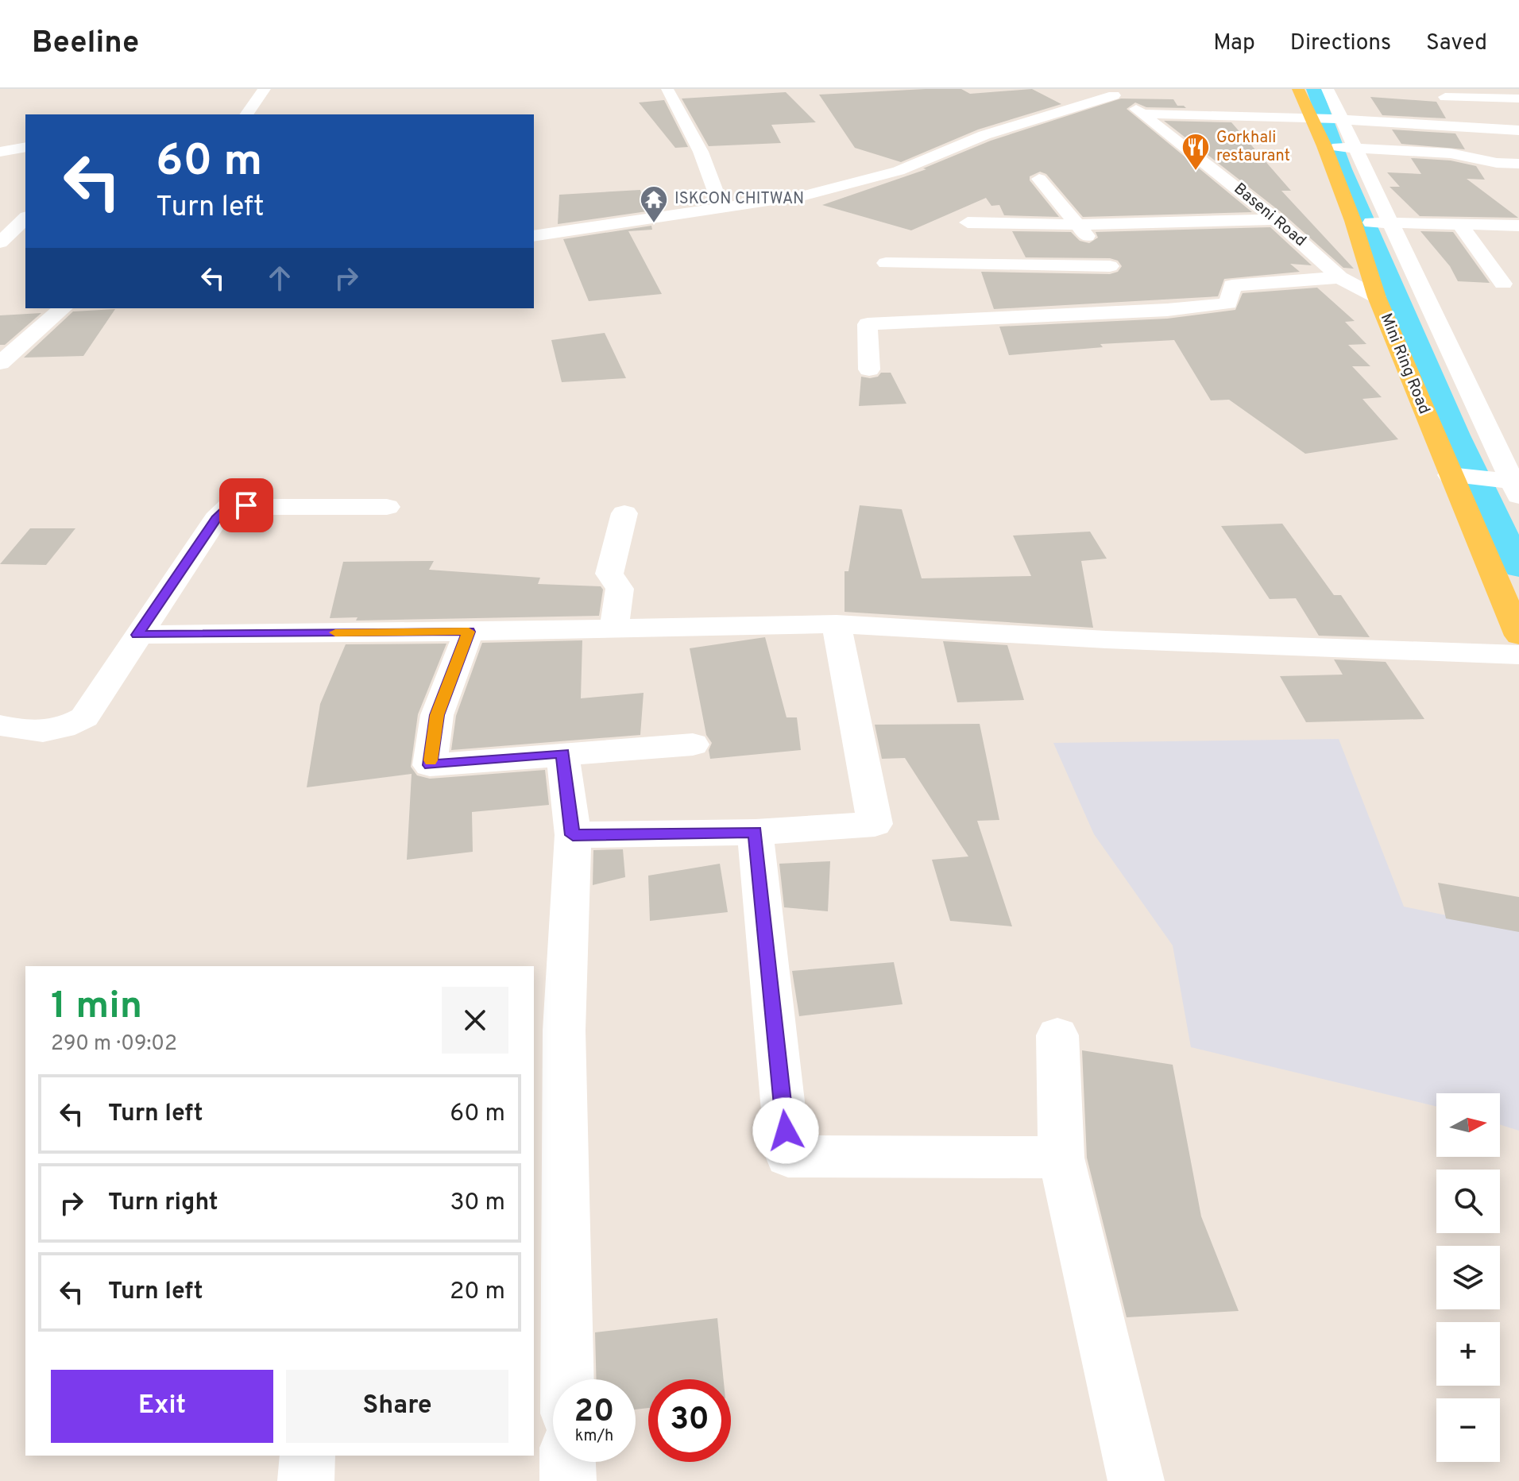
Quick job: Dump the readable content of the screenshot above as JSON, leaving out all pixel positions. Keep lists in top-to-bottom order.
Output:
{
  "streets": {
    "main road": ["Mini Ring Road"],
    "street": ["Baseni Road"]
  },
  "crossings": [
    ["Baseni Road", "Mini Ring Road"]
  ],
  "places": {
    "restaurant": ["Gorkhali restaurant"],
    "temple": ["ISKCON CHITWAN"]
  },
  "north": "right",
  "page": {
    "header": "Beeline",
    "nav": ["Map", "Directions", "Saved"],
    "turn": ["60 m", "Turn left"],
    "heading": ["1 min", "290 m · 09:02"],
    "list": [
      {
        "name": "Turn left",
        "value": "60 m"
      },
      {
        "name": "Turn right",
        "value": "30 m"
      },
      {
        "name": "Turn left",
        "value": "20 m"
      }
    ],
    "map_buttons": ["+", "−"],
    "buttons": ["Exit", "Share"],
    "speed": "20 km/h",
    "limit": "30"
  }
}
